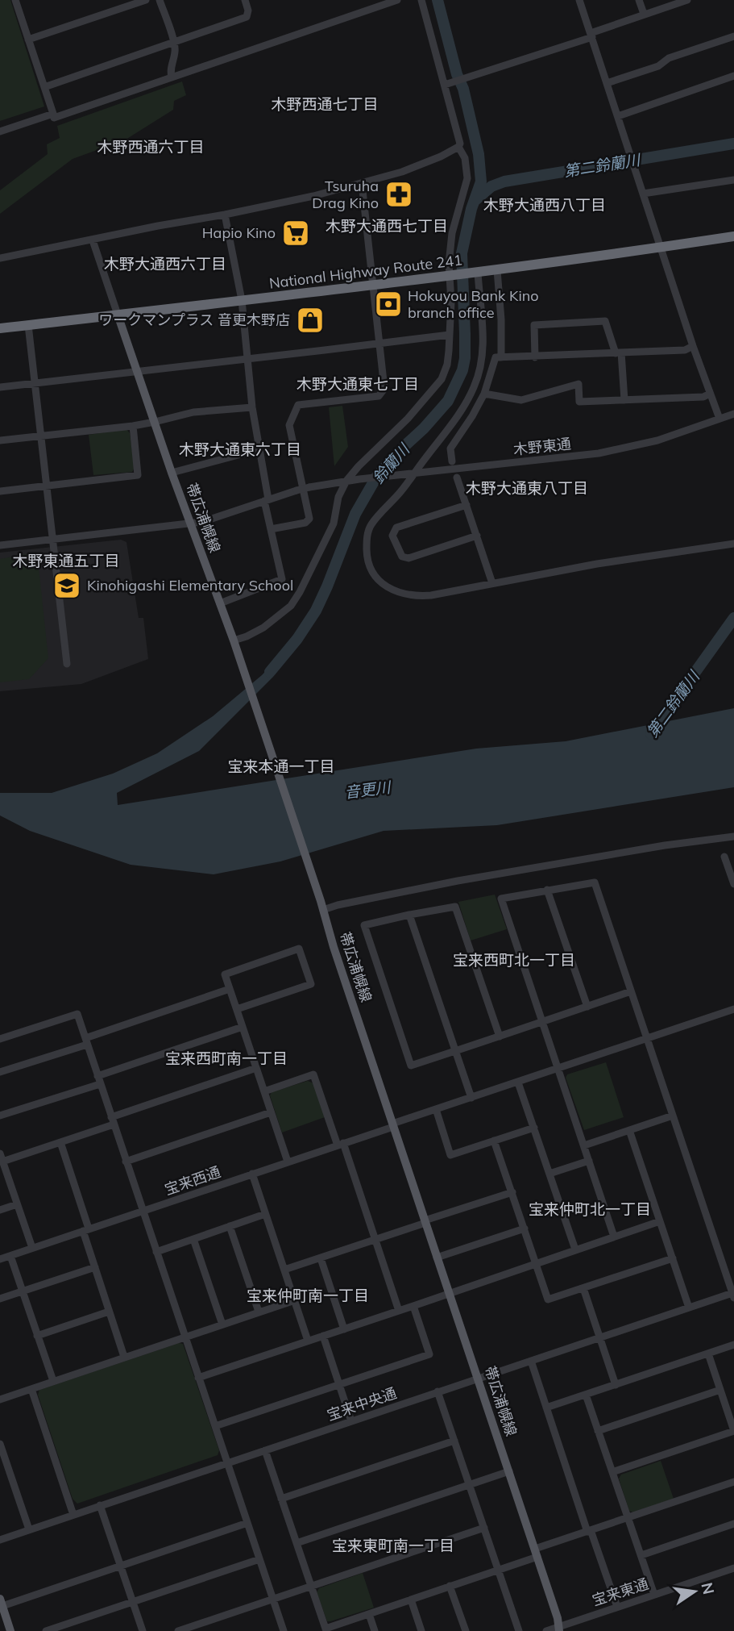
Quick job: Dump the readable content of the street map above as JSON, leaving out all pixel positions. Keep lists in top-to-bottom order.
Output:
{
  "streets": {
    "highway": ["National Highway Route 241"],
    "main road": ["帯広浦幌線"],
    "street": [
      "木野東通",
      "宝来西通",
      "宝来中央通",
      "宝来東通"
    ]
  },
  "crossings": [
    ["National Highway Route 241", "帯広浦幌線"],
    ["木野東通", "帯広浦幌線"],
    ["帯広浦幌線", "宝来西通"],
    ["帯広浦幌線", "宝来中央通"],
    ["帯広浦幌線", "宝来東通"]
  ],
  "districts": [
    "木野西通七丁目",
    "木野西通六丁目",
    "木野大通西八丁目",
    "木野大通西七丁目",
    "木野大通西六丁目",
    "木野大通東七丁目",
    "木野大通東六丁目",
    "木野大通東八丁目",
    "木野東通五丁目",
    "宝来本通一丁目",
    "宝来西町北一丁目",
    "宝来西町南一丁目",
    "宝来仲町北一丁目",
    "宝来仲町南一丁目",
    "宝来東町南一丁目"
  ],
  "water": ["第二鈴蘭川", "鈴蘭川", "音更川"],
  "places": {
    "pharmacy": ["Tsuruha Drag Kino"],
    "supermarket": ["Hapio Kino"],
    "bank": ["Hokuyou Bank Kino branch office"],
    "shop": ["ワークマンプラス 音更木野店"],
    "school or university": ["Kinohigashi Elementary School"]
  },
  "north": "right"
}
